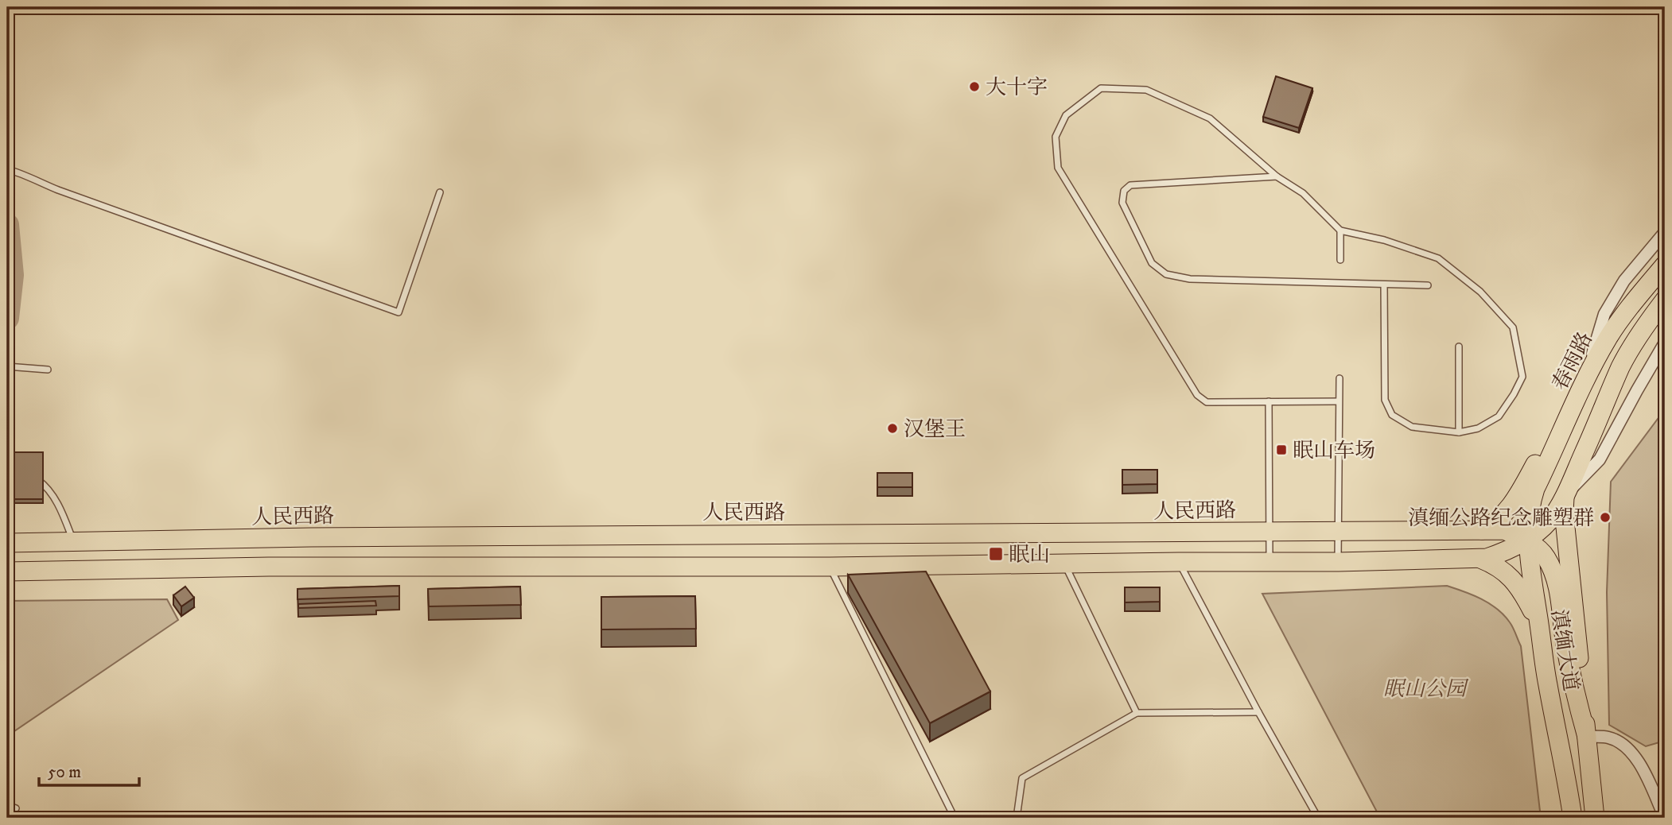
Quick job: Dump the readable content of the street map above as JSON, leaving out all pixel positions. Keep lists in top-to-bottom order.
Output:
{
  "streets": {
    "main road": ["春雨路", "人民西路", "滇缅大道"]
  },
  "crossings": [
    ["春雨路", "滇缅大道"],
    ["人民西路", "滇缅大道"]
  ],
  "parks": ["眠山公园"],
  "places": {
    "other": ["大十字", "汉堡王", "滇缅公路纪念雕塑群"],
    "transit": ["眠山车场", "眠山"]
  },
  "scale_bar": "50 m"
}
